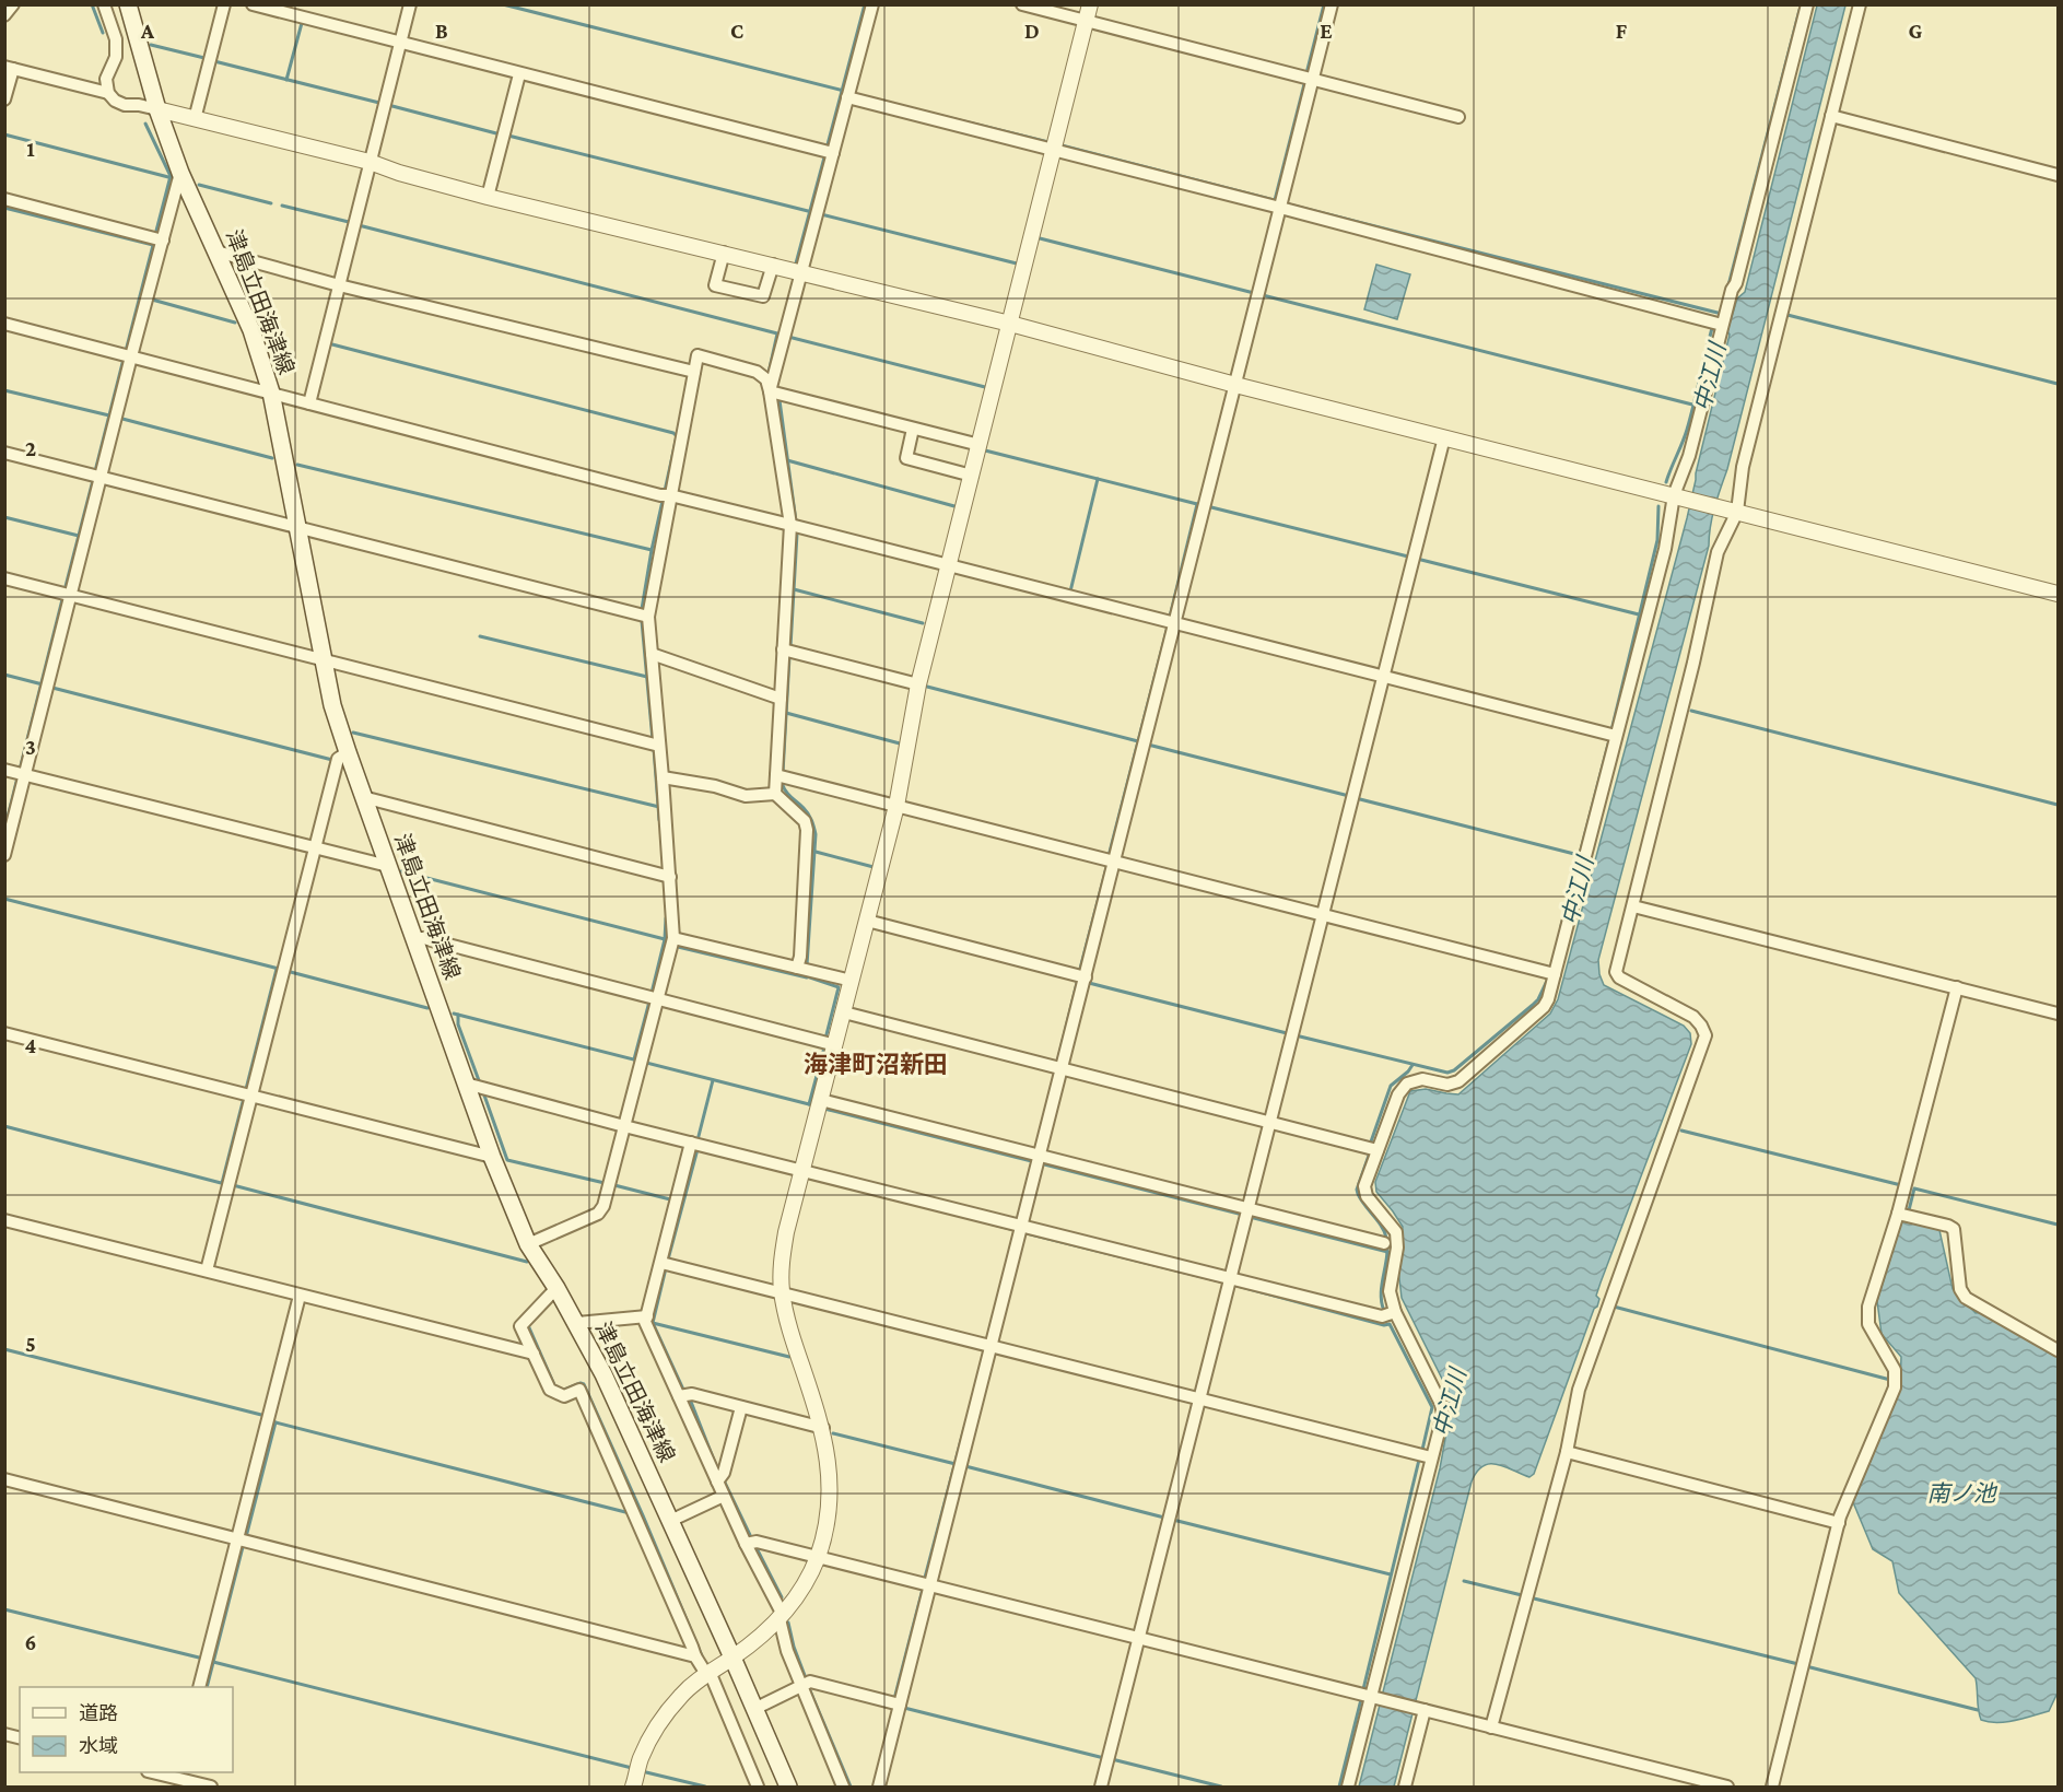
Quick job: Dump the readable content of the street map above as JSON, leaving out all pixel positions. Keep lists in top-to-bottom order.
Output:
{
  "streets": {
    "main road": ["津島立田海津線"]
  },
  "districts": ["海津町沼新田"],
  "water": ["中江川", "南ノ池"],
  "legend": ["道路", "水域"],
  "grid": {
    "columns": [
      "A",
      "B",
      "C",
      "D",
      "E",
      "F",
      "G"
    ],
    "rows": [
      "1",
      "2",
      "3",
      "4",
      "5",
      "6"
    ]
  }
}
